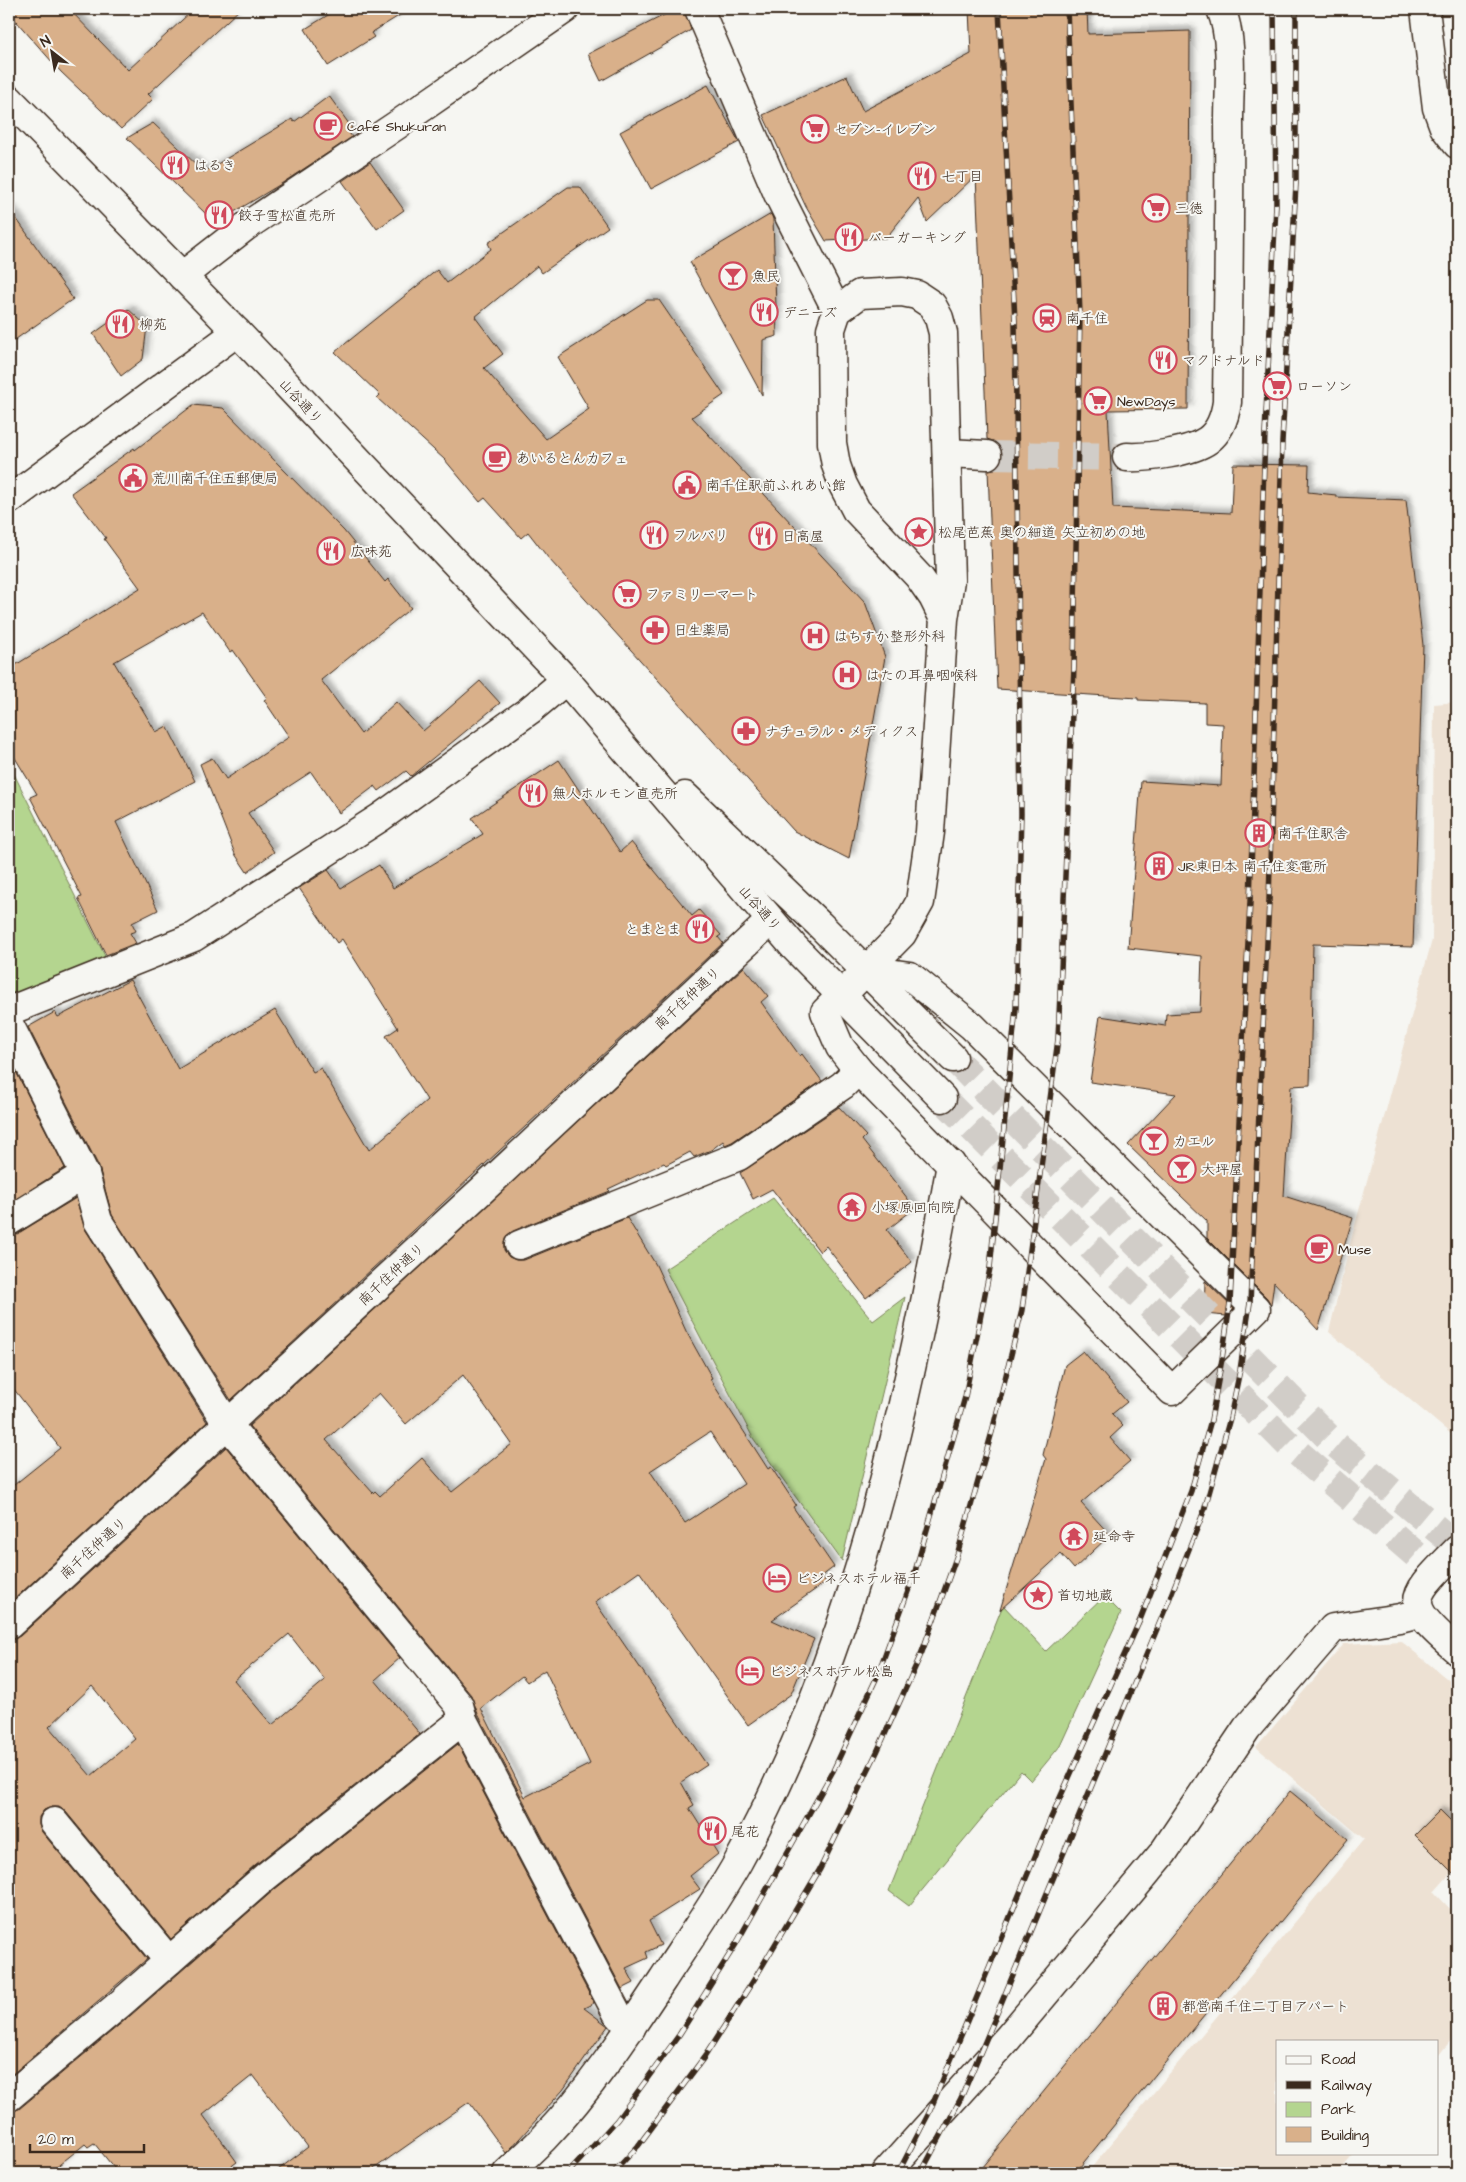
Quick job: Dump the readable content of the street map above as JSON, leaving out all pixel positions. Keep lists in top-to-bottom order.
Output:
{
  "streets": {
    "street": ["山谷通り", "南千住仲通り"]
  },
  "crossings": [
    ["山谷通り", "南千住仲通り"]
  ],
  "places": {
    "cafe": ["Cafe Shukuran", "あいるとんカフェ", "Muse"],
    "supermarket": [
      "セブン-イレブン",
      "三徳",
      "ローソン",
      "NewDays",
      "ファミリーマート"
    ],
    "restaurant": [
      "はるき",
      "七丁目",
      "餃子雪松直売所",
      "バーガーキング",
      "デニーズ",
      "柳苑",
      "マクドナルド",
      "フルバリ",
      "日高屋",
      "広味苑",
      "無人ホルモン直売所",
      "とまとま",
      "尾花"
    ],
    "bar": ["魚民", "カエル", "大坪屋"],
    "station": ["南千住"],
    "public building": ["荒川南千住五郵便局", "南千住駅前ふれあい館"],
    "place": ["松尾芭蕉 奥の細道 矢立初めの地", "首切地蔵"],
    "pharmacy": ["日生薬局", "ナチュラル・メディクス"],
    "hospital": ["はちすか整形外科", "はたの耳鼻咽喉科"],
    "building": ["南千住駅舎", "JR東日本 南千住変電所", "都営南千住二丁目アパート"],
    "temple": ["小塚原回向院", "延命寺"],
    "hotel": ["ビジネスホテル福千", "ビジネスホテル松島"]
  },
  "legend": [
    "Road",
    "Railway",
    "Park",
    "Building"
  ],
  "scale_bar": "20 m",
  "north": "top left"
}
